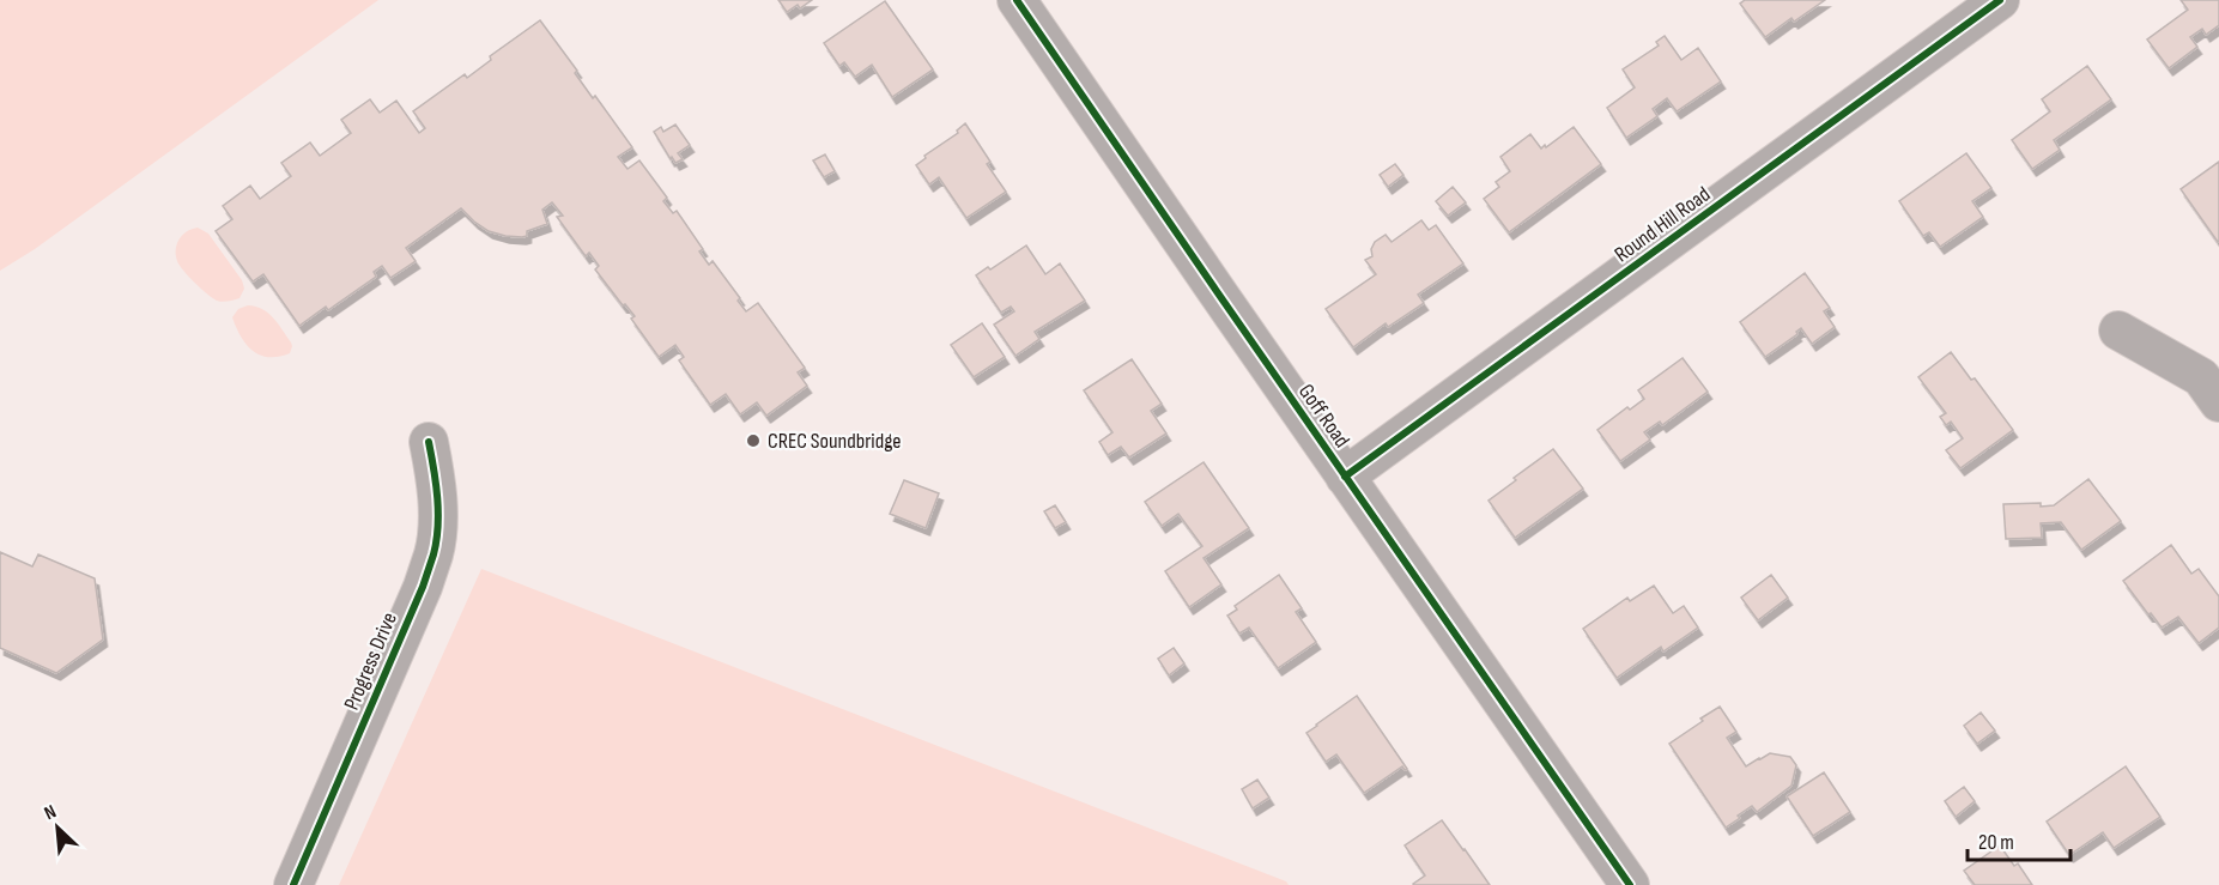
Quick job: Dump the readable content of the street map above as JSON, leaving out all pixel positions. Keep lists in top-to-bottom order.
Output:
{
  "streets": {
    "street": ["Round Hill Road", "Goff Road", "Progress Drive"]
  },
  "crossings": [
    ["Round Hill Road", "Goff Road"]
  ],
  "places": ["CREC Soundbridge"],
  "scale_bar": "20 m",
  "north": "top left"
}
